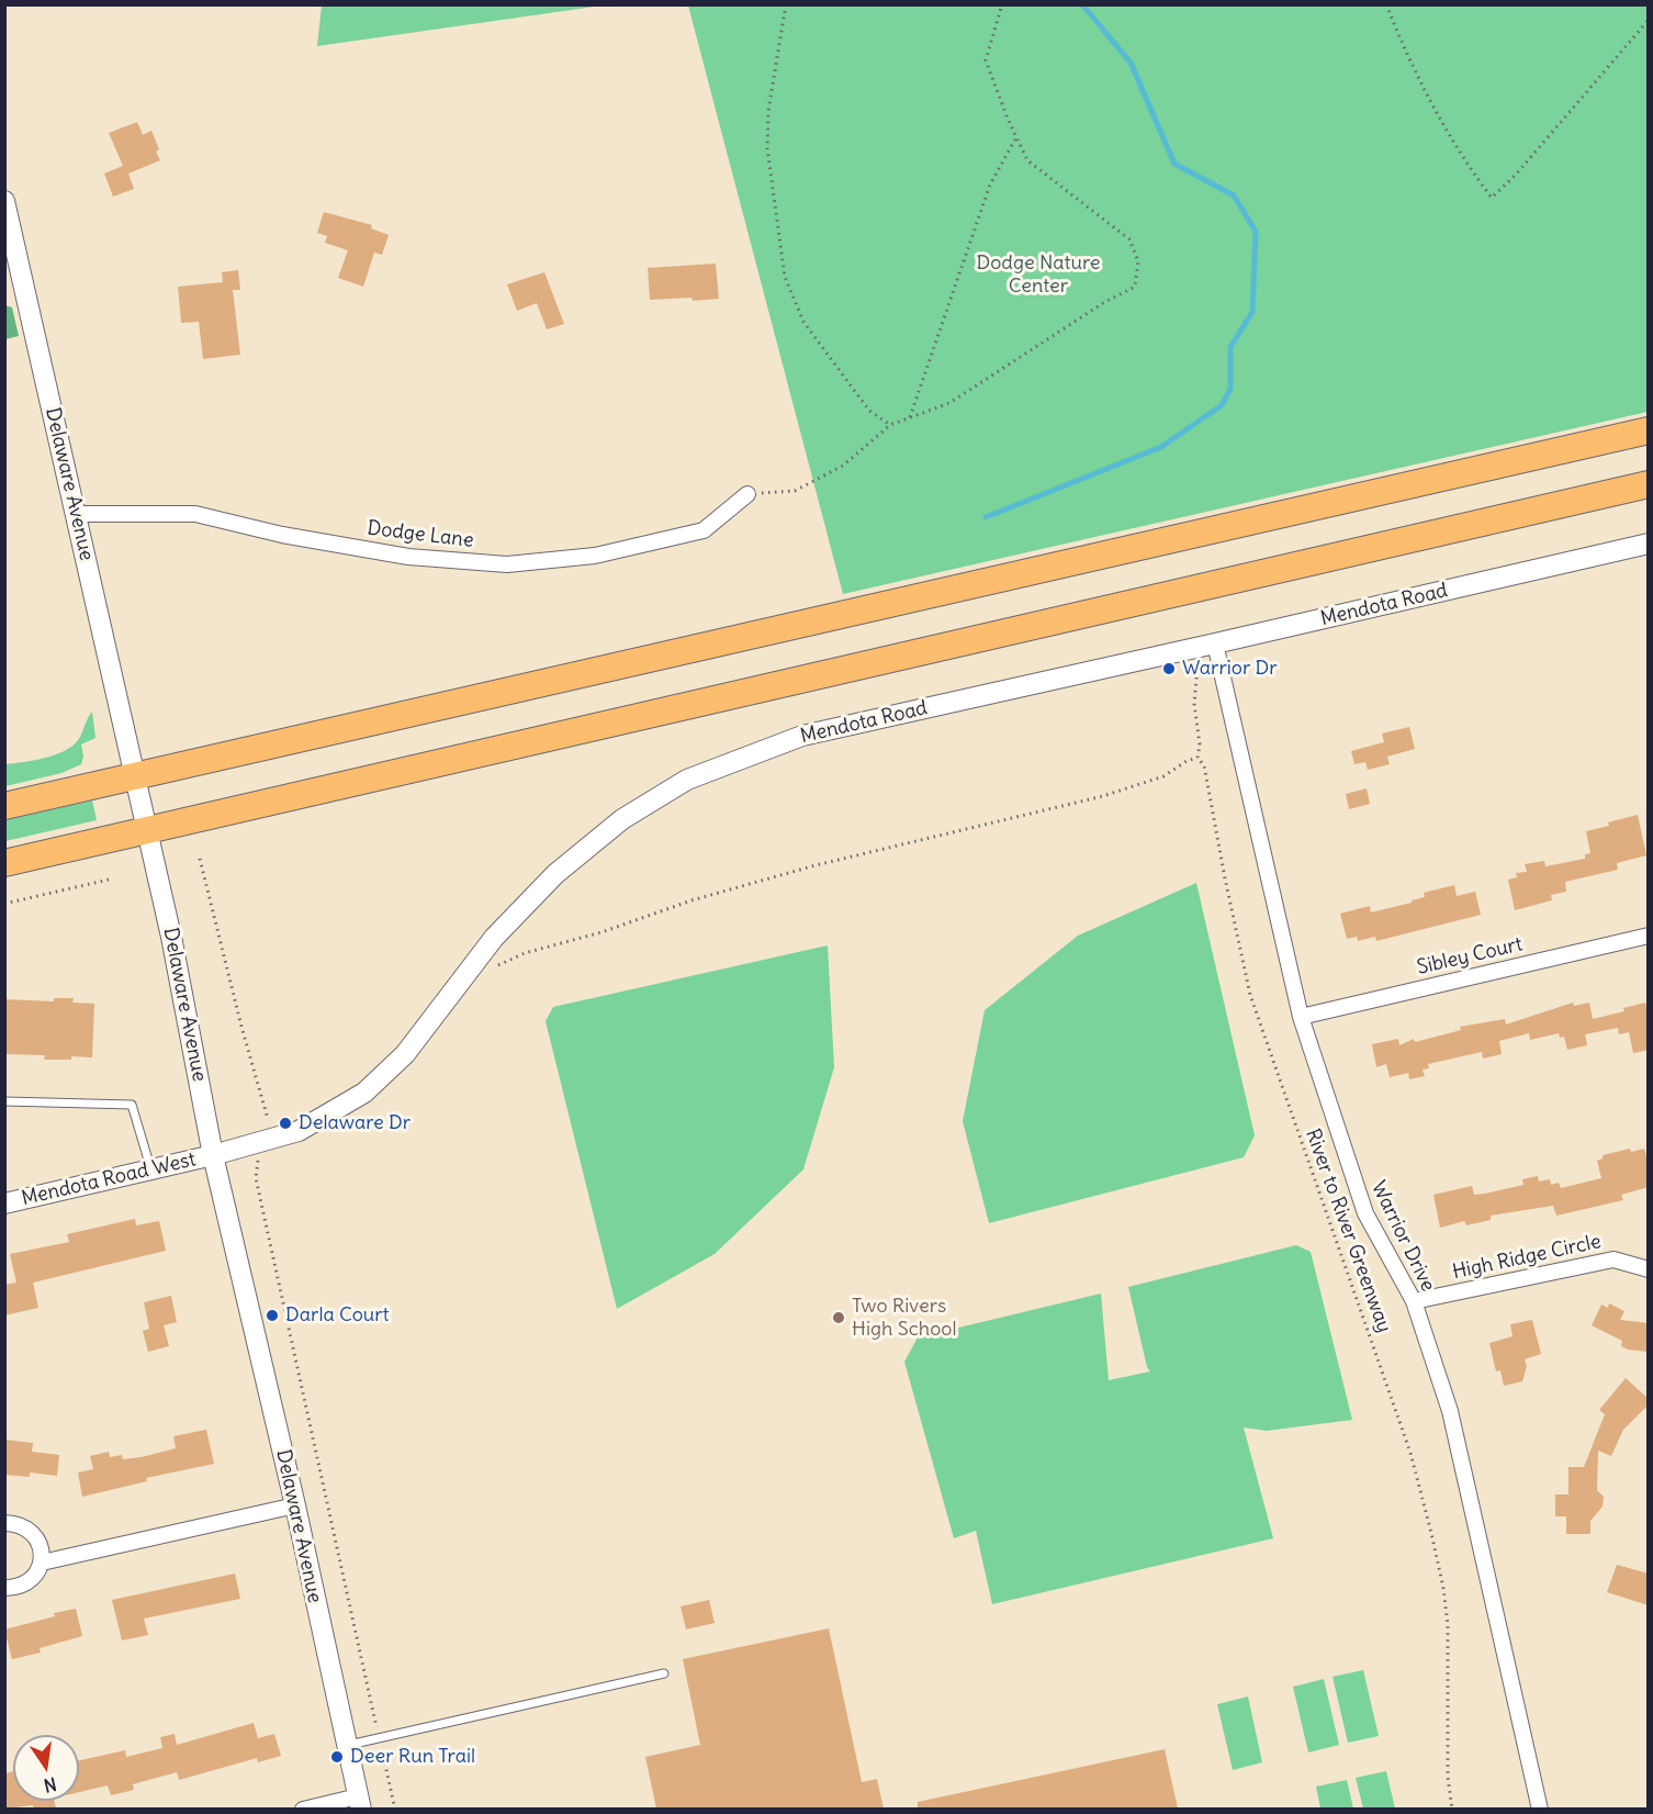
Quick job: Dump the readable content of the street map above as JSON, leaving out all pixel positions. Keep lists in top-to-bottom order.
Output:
{
  "streets": {
    "street": [
      "Delaware Avenue",
      "Dodge Lane",
      "Mendota Road",
      "Sibley Court",
      "Mendota Road West",
      "Warrior Drive",
      "High Ridge Circle"
    ],
    "path": ["River to River Greenway"]
  },
  "crossings": [
    ["Delaware Avenue", "Dodge Lane"],
    ["Delaware Avenue", "Mendota Road"],
    ["Delaware Avenue", "Mendota Road West"],
    ["Mendota Road", "Mendota Road West"],
    ["Mendota Road", "Warrior Drive"],
    ["Sibley Court", "Warrior Drive"],
    ["Warrior Drive", "High Ridge Circle"]
  ],
  "parks": ["Dodge Nature Center"],
  "places": [
    "Warrior Dr",
    "Delaware Dr",
    "Darla Court",
    "Two Rivers High School",
    "Deer Run Trail"
  ],
  "north": "bottom"
}
